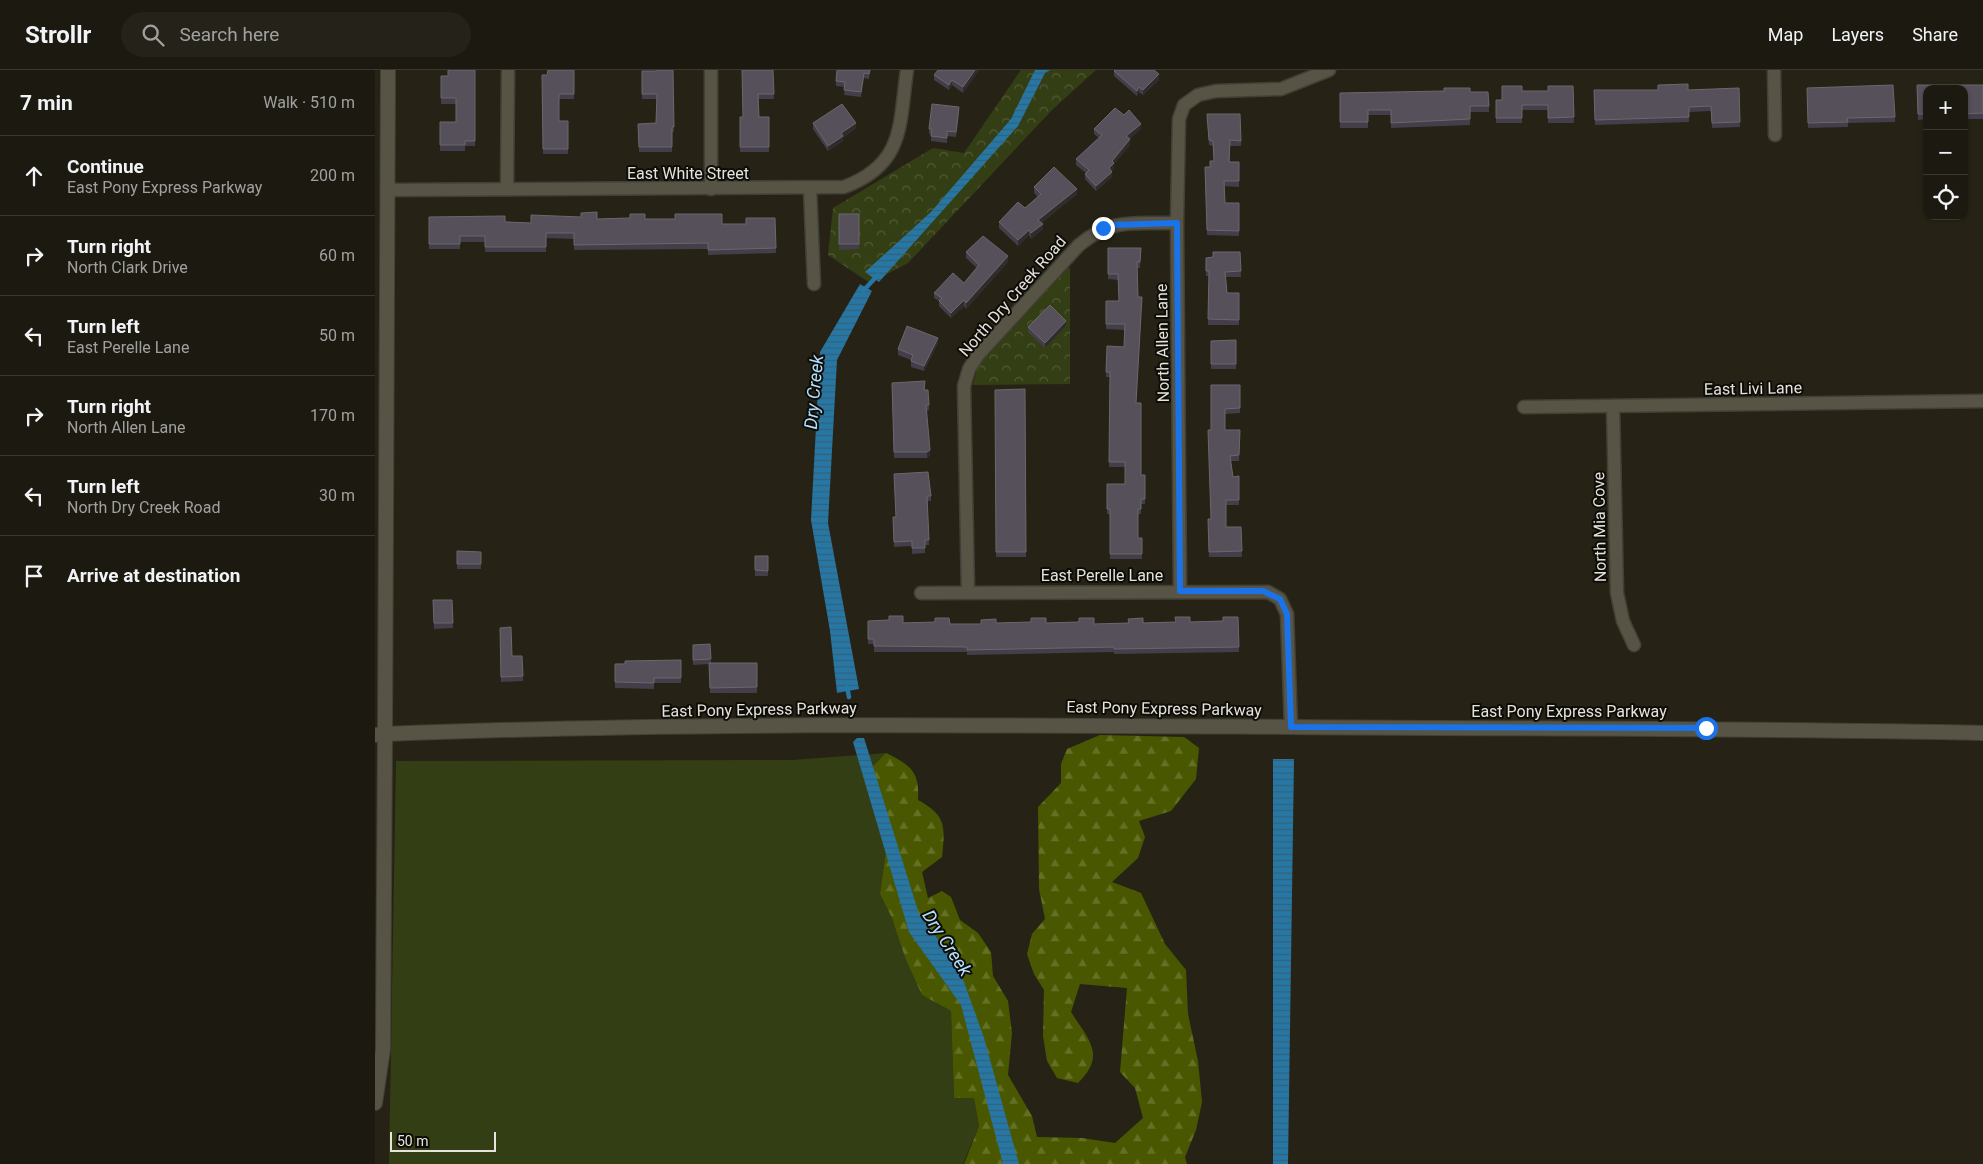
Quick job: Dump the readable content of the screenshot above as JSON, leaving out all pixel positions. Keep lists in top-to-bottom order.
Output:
{
  "streets": {
    "street": [
      "East White Street",
      "North Dry Creek Road",
      "North Allen Lane",
      "East Livi Lane",
      "North Mia Cove",
      "East Perelle Lane",
      "East Pony Express Parkway"
    ]
  },
  "crossings": [
    ["North Dry Creek Road", "North Allen Lane"],
    ["North Dry Creek Road", "East Perelle Lane"],
    ["North Allen Lane", "East Perelle Lane"],
    ["East Livi Lane", "North Mia Cove"],
    ["East Perelle Lane", "East Pony Express Parkway"]
  ],
  "water": ["Dry Creek"],
  "scale_bar": "50 m",
  "page": {
    "header": "Strollr",
    "search": "Search here",
    "nav": ["Map", "Layers", "Share"],
    "heading": ["7 min", "Walk · 510 m"],
    "map_buttons": ["+", "−"],
    "list": [
      ["Continue", "East Pony Express Parkway", "200 m"],
      ["Turn right", "North Clark Drive", "60 m"],
      ["Turn left", "East Perelle Lane", "50 m"],
      ["Turn right", "North Allen Lane", "170 m"],
      ["Turn left", "North Dry Creek Road", "30 m"],
      "Arrive at destination"
    ],
    "scale": "50 m"
  }
}
